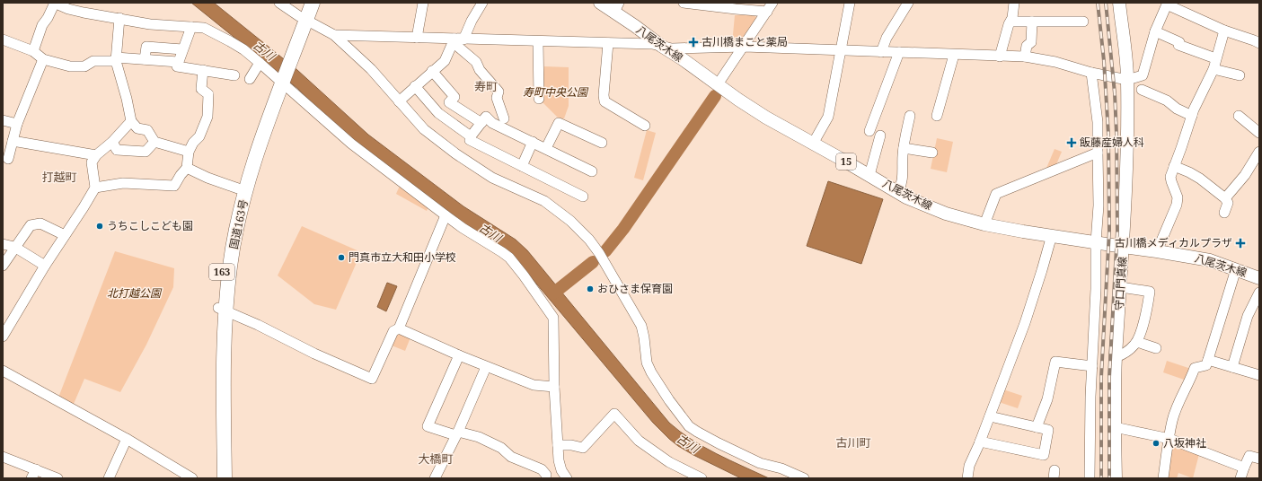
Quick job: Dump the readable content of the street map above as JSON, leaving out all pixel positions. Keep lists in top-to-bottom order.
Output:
{
  "streets": {
    "highway": ["国道163号", "163"],
    "main road": ["八尾茨木線", "15", "守口門真線"]
  },
  "crossings": [
    ["八尾茨木線", "守口門真線"]
  ],
  "districts": [
    "寿町",
    "打越町",
    "古川町",
    "大橋町"
  ],
  "water": ["古川"],
  "parks": ["寿町中央公園", "北打越公園"],
  "places": {
    "health": ["古川橋まこと薬局", "飯藤産婦人科", "古川橋メディカルプラザ"],
    "other": [
      "うちこしこども園",
      "門真市立大和田小学校",
      "おひさま保育園",
      "八坂神社"
    ]
  }
}
